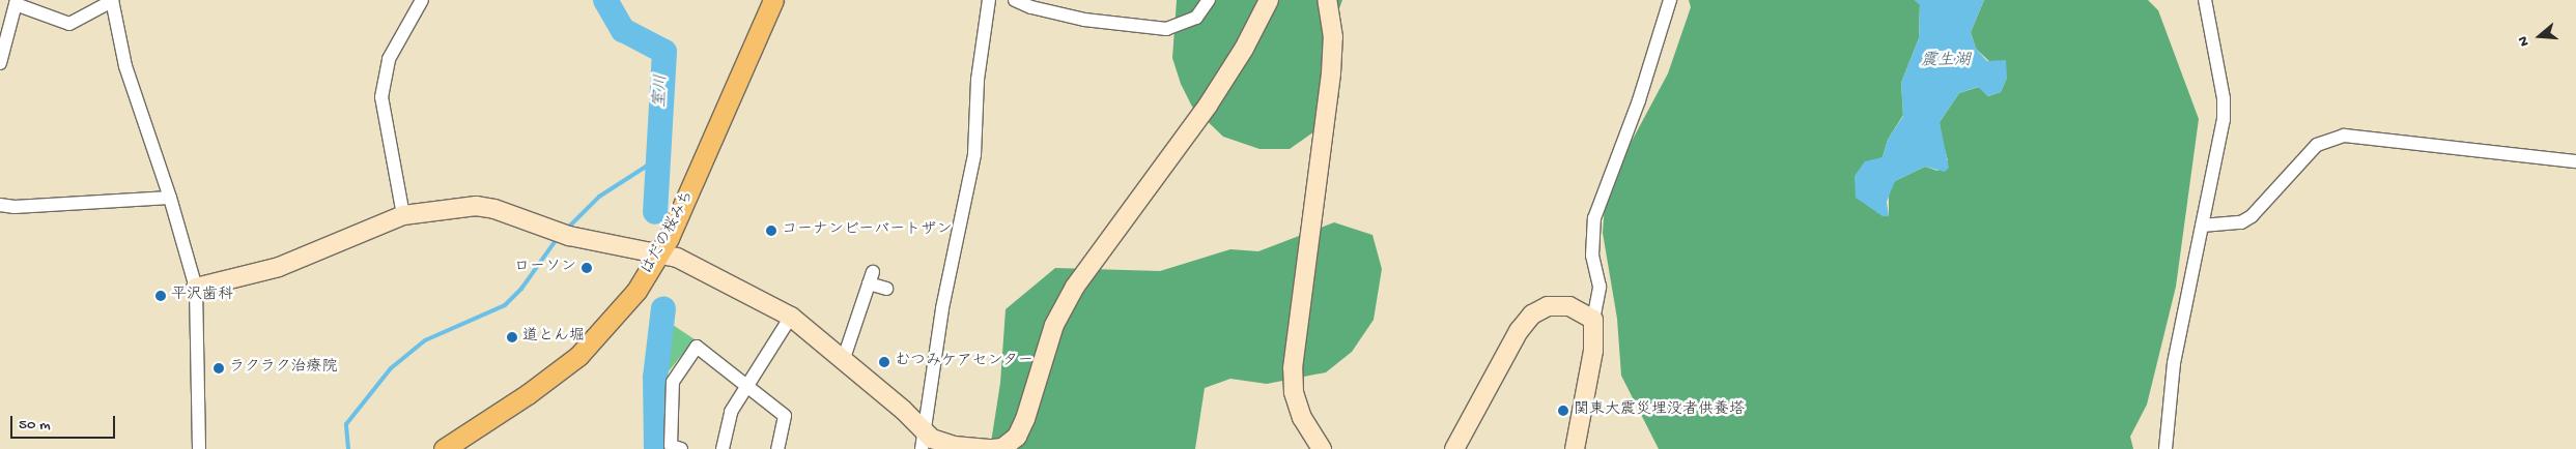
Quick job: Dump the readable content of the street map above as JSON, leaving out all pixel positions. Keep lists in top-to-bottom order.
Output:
{
  "streets": {
    "main road": ["はだの桜みち"]
  },
  "water": ["震生湖", "室川"],
  "places": [
    "コーナンビーバートザン",
    "ローソン",
    "平沢歯科",
    "道とん堀",
    "むつみケアセンター",
    "ラクラク治療院",
    "関東大震災埋没者供養塔"
  ],
  "scale_bar": "50 m",
  "north": "left"
}
